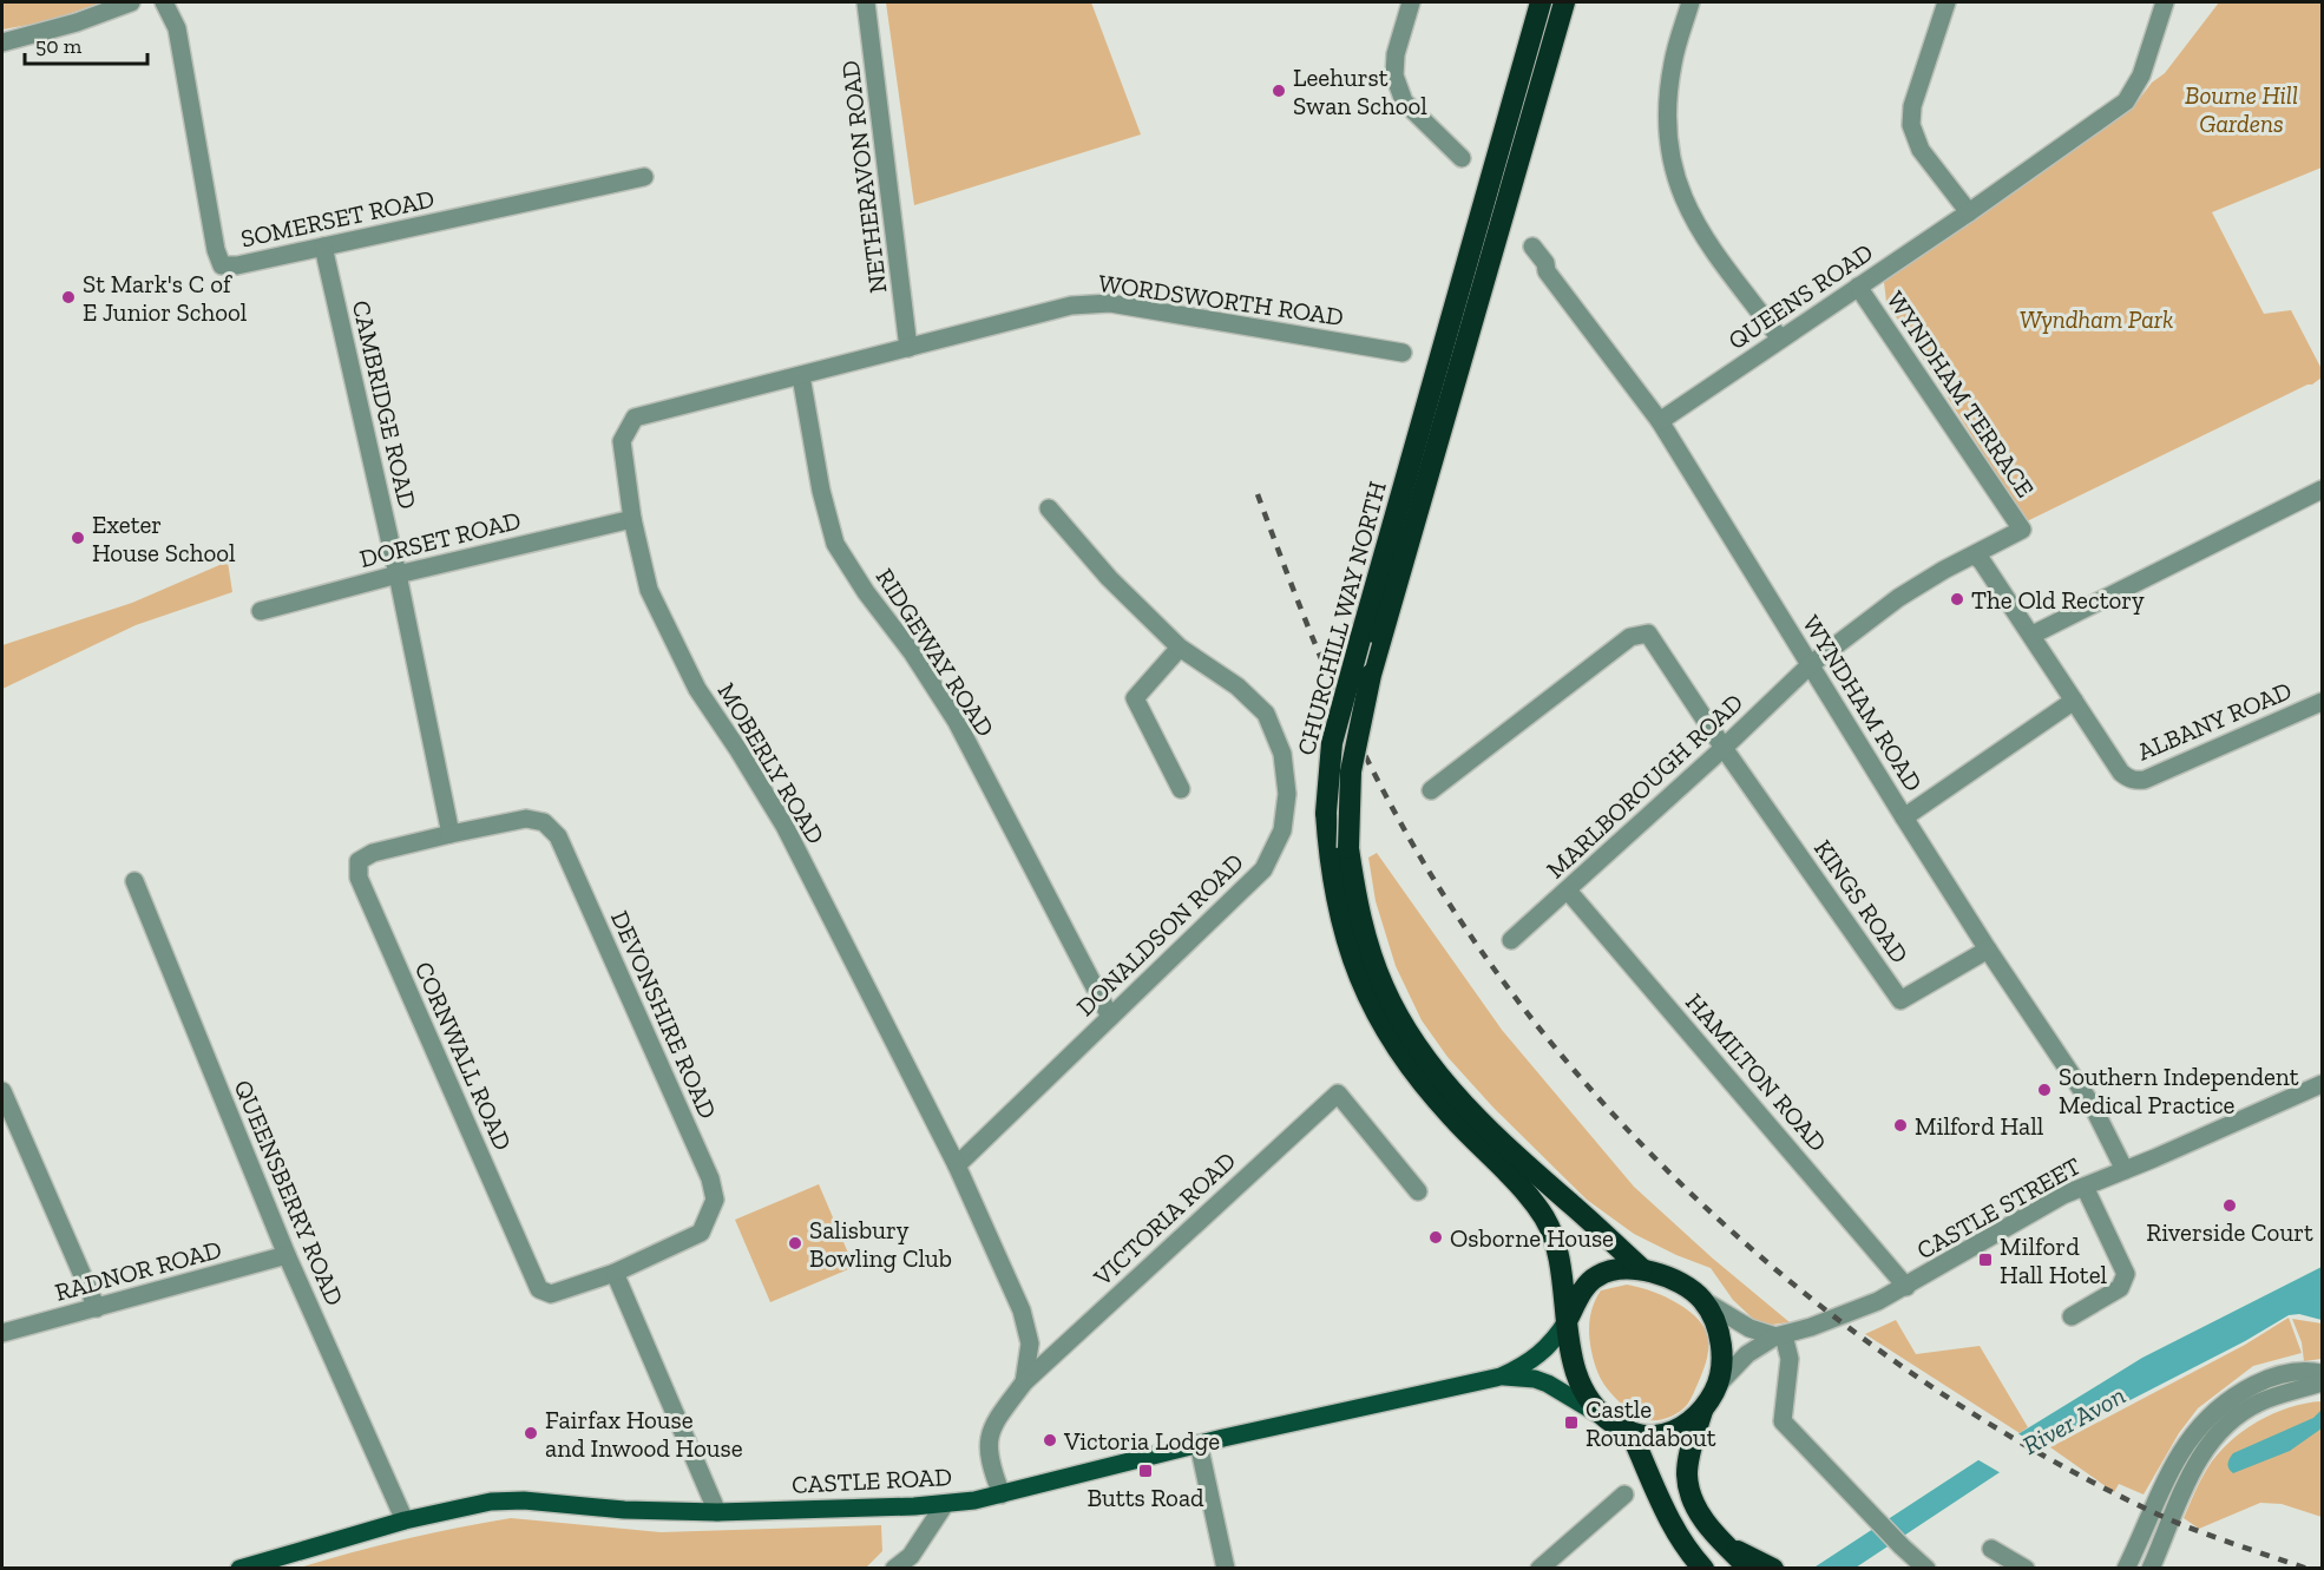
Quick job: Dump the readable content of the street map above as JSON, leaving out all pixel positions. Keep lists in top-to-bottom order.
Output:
{
  "streets": {
    "highway": ["CHURCHILL WAY NORTH"],
    "main road": ["CASTLE ROAD"],
    "street": [
      "NETHERAVON ROAD",
      "SOMERSET ROAD",
      "QUEENS ROAD",
      "WORDSWORTH ROAD",
      "WYNDHAM TERRACE",
      "CAMBRIDGE ROAD",
      "DORSET ROAD",
      "RIDGEWAY ROAD",
      "WYNDHAM ROAD",
      "ALBANY ROAD",
      "MOBERLY ROAD",
      "MARLBOROUGH ROAD",
      "KINGS ROAD",
      "DONALDSON ROAD",
      "DEVONSHIRE ROAD",
      "CORNWALL ROAD",
      "HAMILTON ROAD",
      "QUEENSBERRY ROAD",
      "CASTLE STREET",
      "VICTORIA ROAD",
      "RADNOR ROAD"
    ]
  },
  "crossings": [
    ["NETHERAVON ROAD", "WORDSWORTH ROAD"],
    ["NETHERAVON ROAD", "MOBERLY ROAD"],
    ["SOMERSET ROAD", "CAMBRIDGE ROAD"],
    ["QUEENS ROAD", "WYNDHAM TERRACE"],
    ["QUEENS ROAD", "WYNDHAM ROAD"],
    ["WORDSWORTH ROAD", "MOBERLY ROAD"],
    ["WYNDHAM TERRACE", "MARLBOROUGH ROAD"],
    ["CAMBRIDGE ROAD", "DORSET ROAD"],
    ["DORSET ROAD", "MOBERLY ROAD"],
    ["CHURCHILL WAY NORTH", "CASTLE STREET"],
    ["RIDGEWAY ROAD", "MOBERLY ROAD"],
    ["RIDGEWAY ROAD", "DONALDSON ROAD"],
    ["WYNDHAM ROAD", "MARLBOROUGH ROAD"],
    ["WYNDHAM ROAD", "KINGS ROAD"],
    ["WYNDHAM ROAD", "CASTLE STREET"],
    ["MOBERLY ROAD", "DONALDSON ROAD"],
    ["MOBERLY ROAD", "VICTORIA ROAD"],
    ["MARLBOROUGH ROAD", "KINGS ROAD"],
    ["MARLBOROUGH ROAD", "HAMILTON ROAD"],
    ["DEVONSHIRE ROAD", "CORNWALL ROAD"],
    ["HAMILTON ROAD", "CASTLE STREET"],
    ["QUEENSBERRY ROAD", "RADNOR ROAD"],
    ["QUEENSBERRY ROAD", "CASTLE ROAD"],
    ["VICTORIA ROAD", "CASTLE ROAD"]
  ],
  "water": ["River Avon"],
  "parks": ["Bourne Hill Gardens", "Wyndham Park"],
  "places": {
    "other": [
      "Leehurst Swan School",
      "St Mark's C of E Junior School",
      "Exeter House School",
      "The Old Rectory",
      "Southern Independent Medical Practice",
      "Milford Hall",
      "Riverside Court",
      "Osborne House",
      "Salisbury Bowling Club",
      "Fairfax House and Inwood House",
      "Victoria Lodge"
    ],
    "transit": ["Milford Hall Hotel", "Castle Roundabout", "Butts Road"]
  },
  "scale_bar": "50 m"
}
